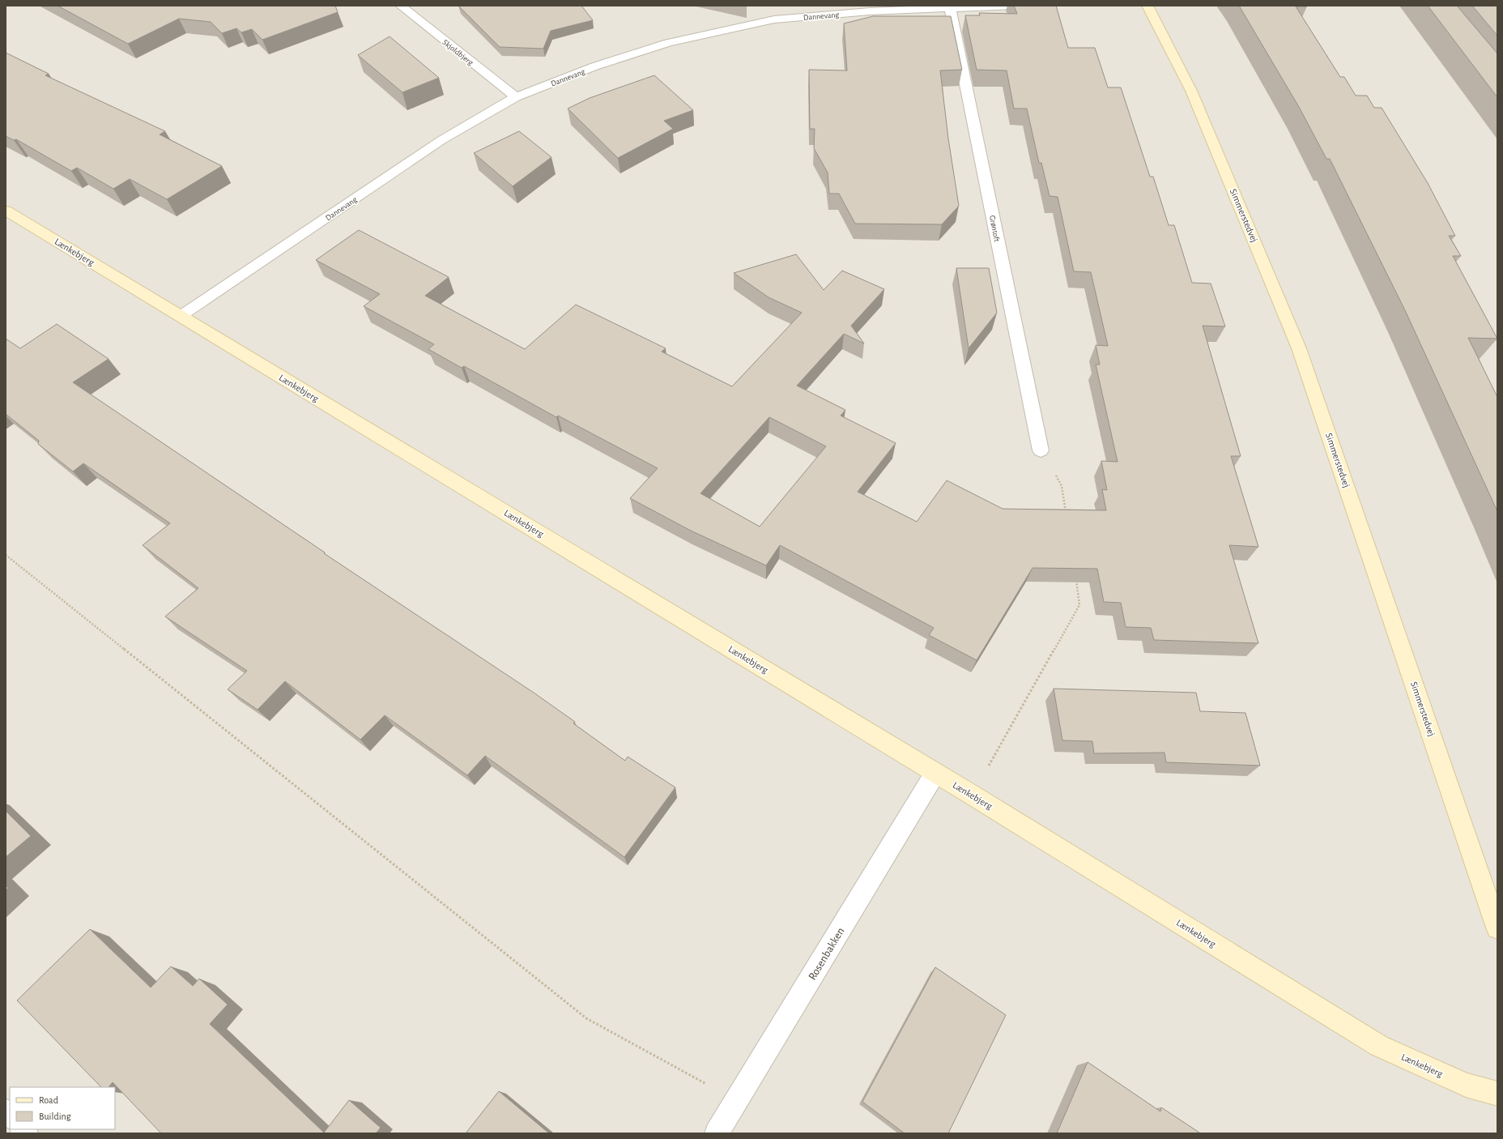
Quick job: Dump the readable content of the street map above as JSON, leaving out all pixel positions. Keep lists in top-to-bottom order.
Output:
{
  "streets": {
    "street": [
      "Dannevang",
      "Skjoldbjerg",
      "Simmerstedvej",
      "Grøntoft",
      "Lænkebjerg",
      "Rosenbakken"
    ]
  },
  "crossings": [
    ["Dannevang", "Skjoldbjerg"],
    ["Dannevang", "Grøntoft"],
    ["Dannevang", "Lænkebjerg"],
    ["Lænkebjerg", "Rosenbakken"]
  ],
  "legend": ["Road", "Building"]
}
